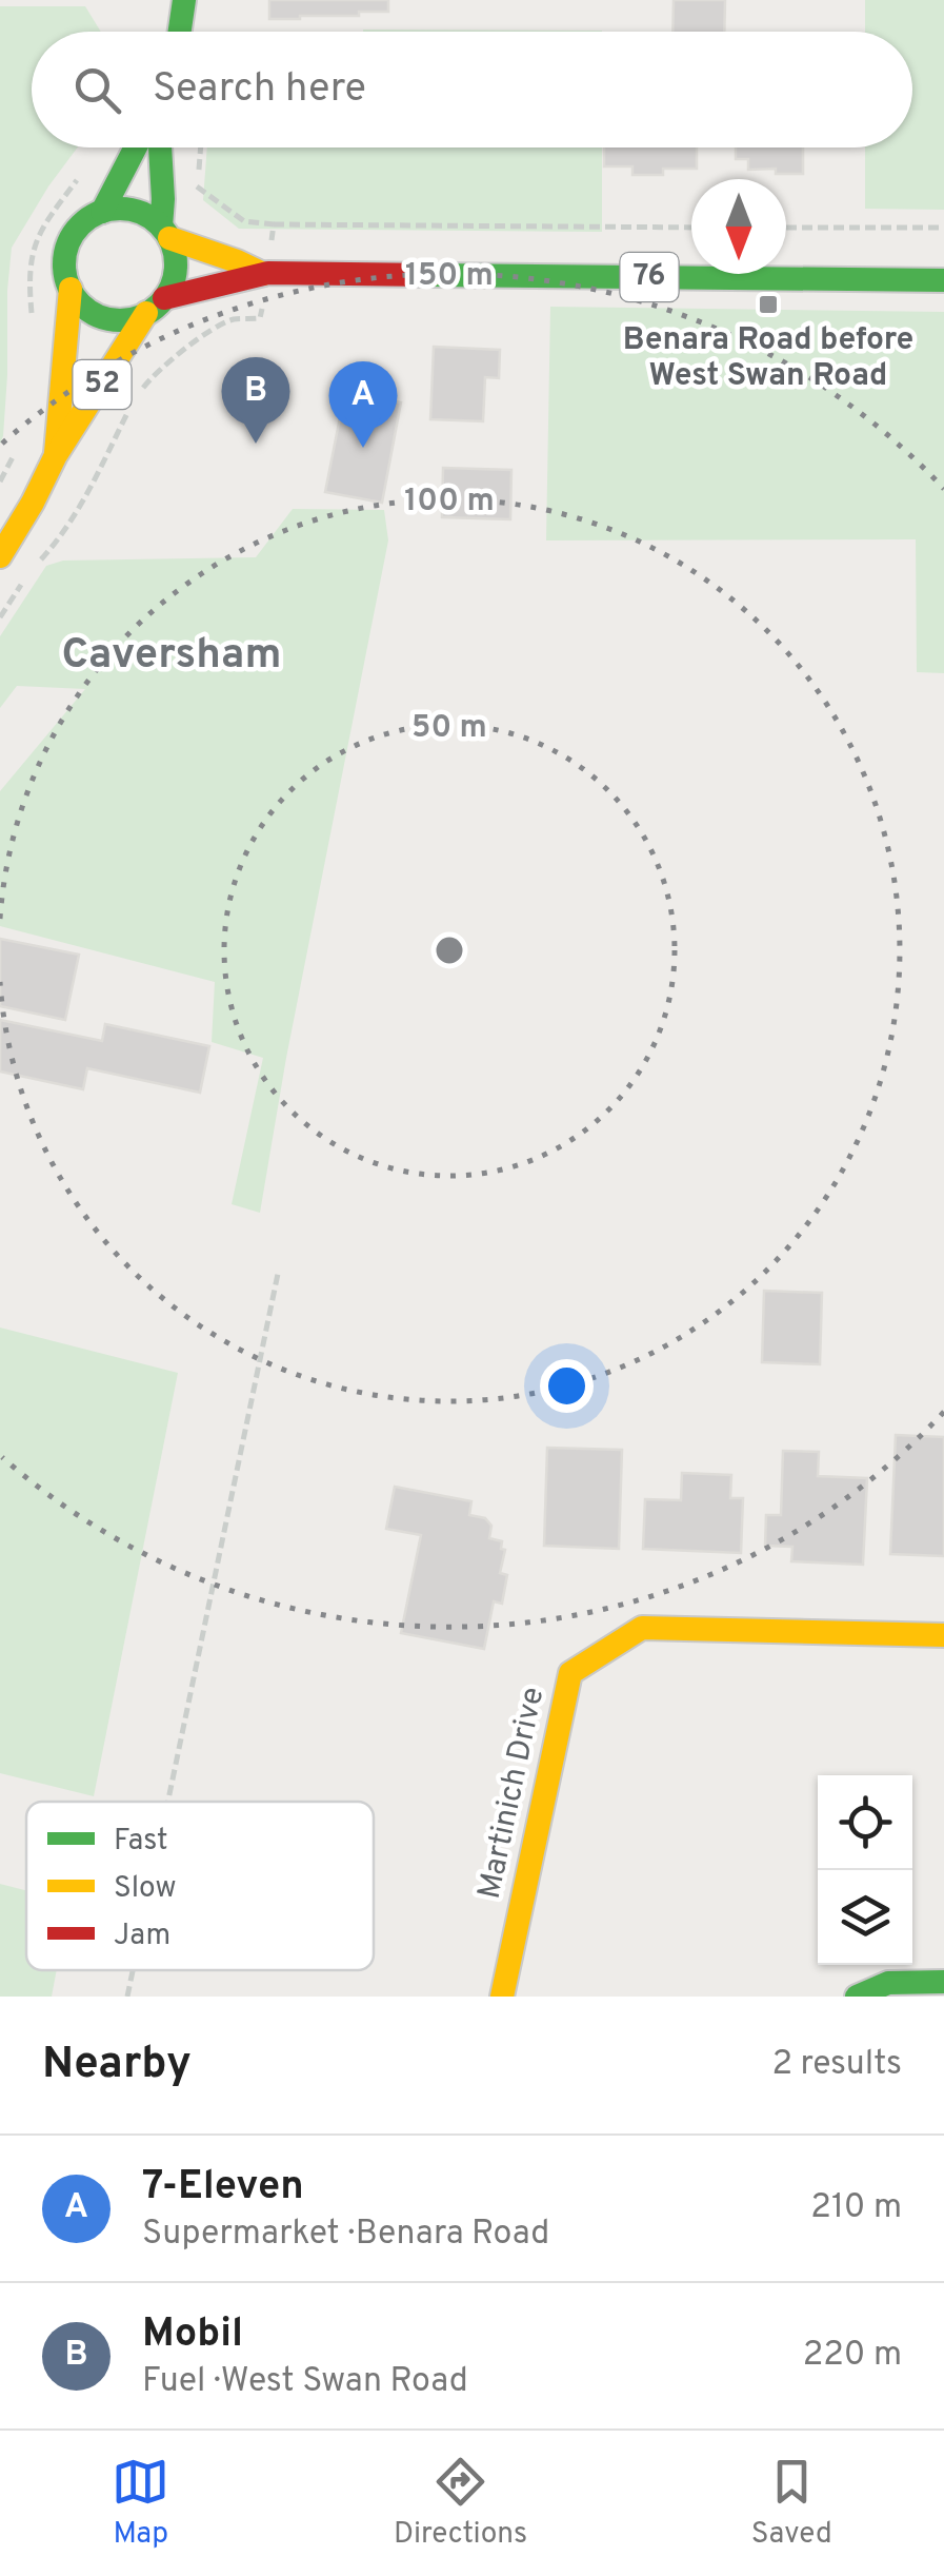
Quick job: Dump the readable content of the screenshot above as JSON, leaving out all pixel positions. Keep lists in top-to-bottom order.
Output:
{
  "streets": {
    "main road": ["76", "52", "Martinich Drive"]
  },
  "crossings": [
    ["76", "52"]
  ],
  "districts": ["Caversham"],
  "places": {
    "transit": ["Benara Road before West Swan Road"]
  },
  "legend": ["Fast", "Slow", "Jam"],
  "north": "bottom",
  "page": {
    "search": "Search here",
    "pins": ["B", "A"],
    "heading": ["Nearby", "2 results"],
    "list": [
      {
        "mark": "A",
        "name": "7-Eleven",
        "note": "Supermarket · Benara Road",
        "value": "210 m"
      },
      {
        "mark": "B",
        "name": "Mobil",
        "note": "Fuel · West Swan Road",
        "value": "220 m"
      }
    ],
    "nav": ["Map", "Directions", "Saved"]
  },
  "rings": ["150 m", "100 m", "50 m"]
}
